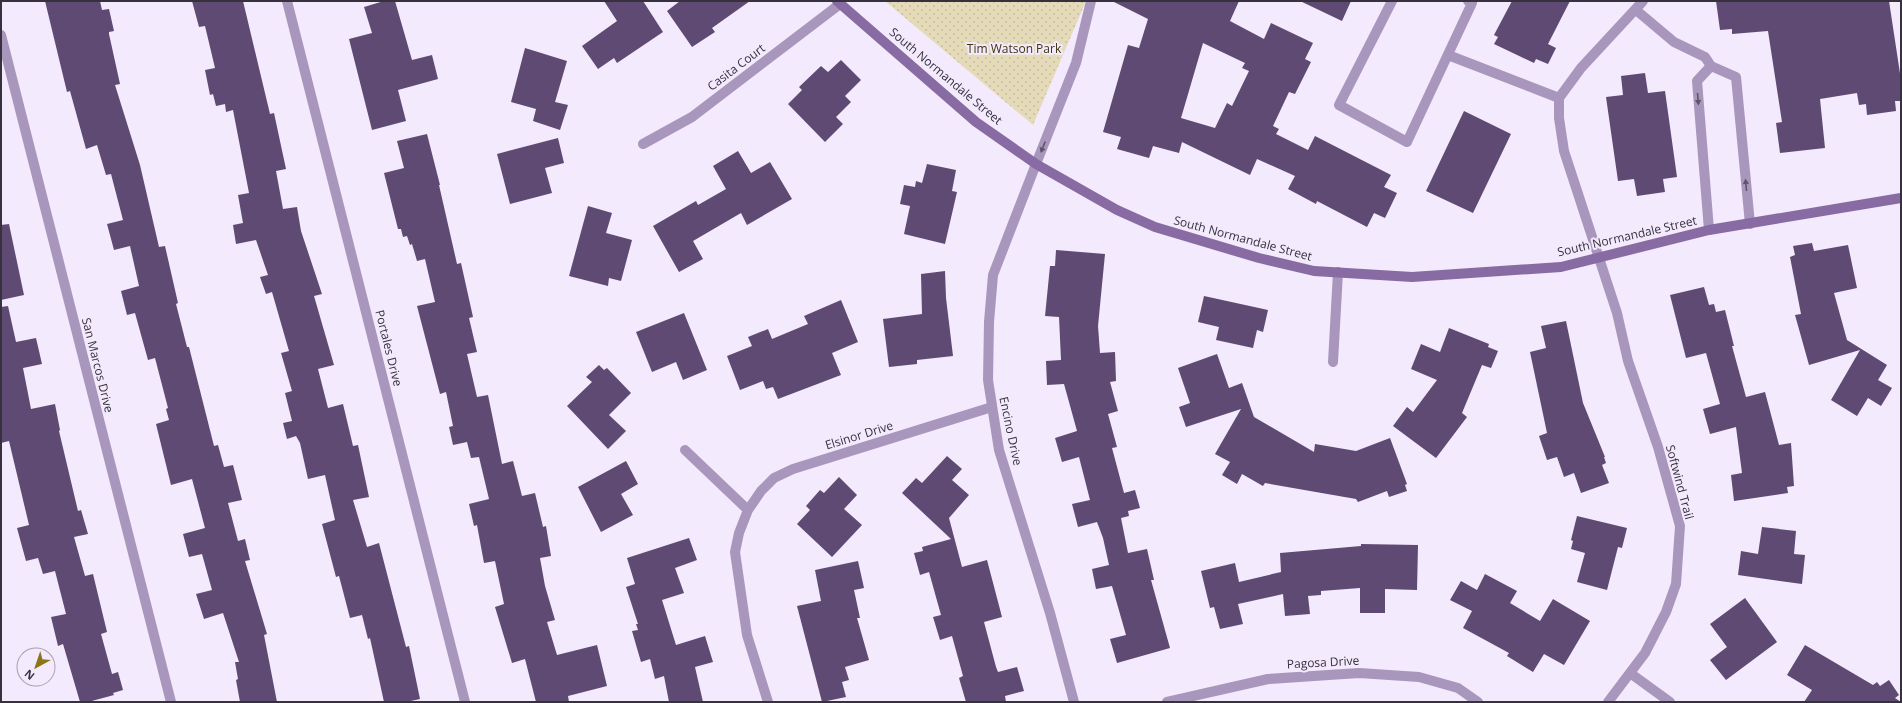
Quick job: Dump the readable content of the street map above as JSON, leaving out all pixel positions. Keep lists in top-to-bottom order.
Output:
{
  "streets": {
    "street": [
      "Casita Court",
      "South Normandale Street",
      "Portales Drive",
      "San Marcos Drive",
      "Encino Drive",
      "Elsinor Drive",
      "Softwind Trail",
      "Pagosa Drive"
    ]
  },
  "crossings": [
    ["Casita Court", "South Normandale Street"],
    ["South Normandale Street", "Encino Drive"],
    ["South Normandale Street", "Softwind Trail"],
    ["Encino Drive", "Elsinor Drive"]
  ],
  "parks": ["Tim Watson Park"],
  "north": "bottom left"
}
